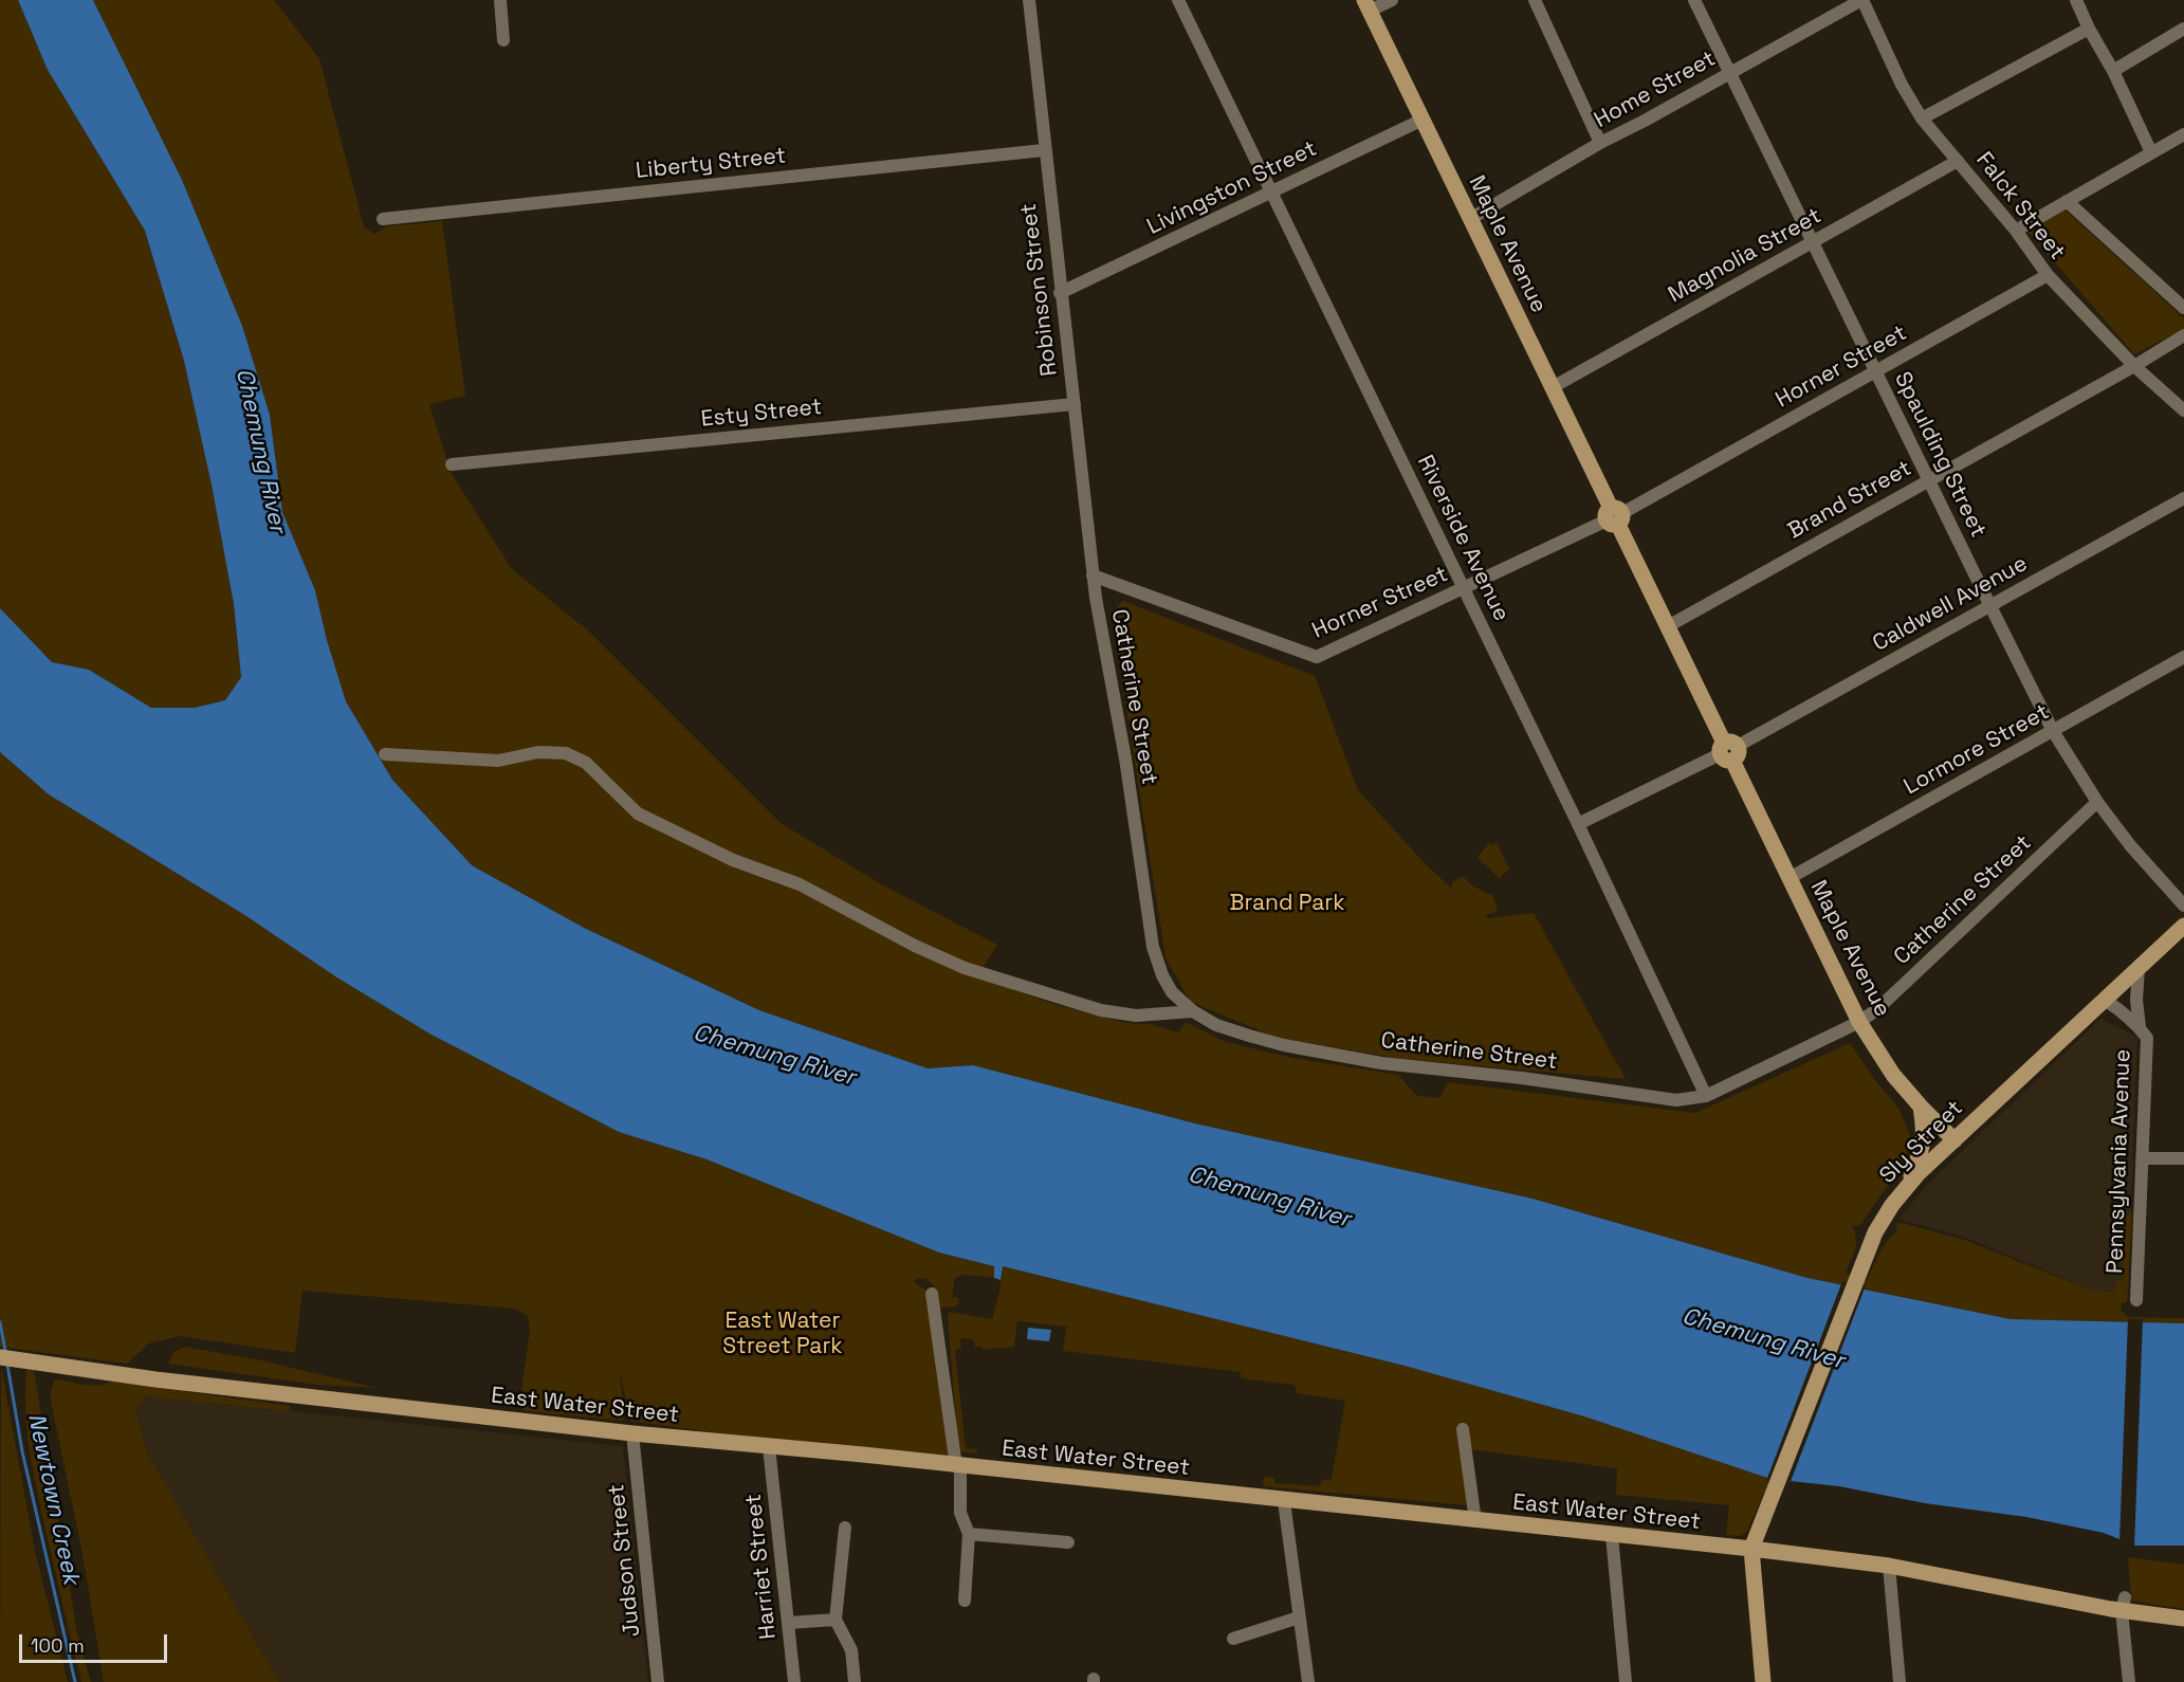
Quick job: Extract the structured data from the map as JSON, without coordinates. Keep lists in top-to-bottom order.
{
  "streets": {
    "main road": ["Maple Avenue", "Sly Street", "East Water Street"],
    "street": [
      "Home Street",
      "Liberty Street",
      "Livingston Street",
      "Falck Street",
      "Magnolia Street",
      "Robinson Street",
      "Horner Street",
      "Esty Street",
      "Spaulding Street",
      "Brand Street",
      "Riverside Avenue",
      "Caldwell Avenue",
      "Catherine Street",
      "Lormore Street",
      "Pennsylvania Avenue",
      "Judson Street",
      "Harriet Street"
    ]
  },
  "crossings": [
    ["Home Street", "Falck Street"],
    ["Home Street", "Maple Avenue"],
    ["Home Street", "Spaulding Street"],
    ["Liberty Street", "Robinson Street"],
    ["Livingston Street", "Maple Avenue"],
    ["Livingston Street", "Robinson Street"],
    ["Livingston Street", "Riverside Avenue"],
    ["Falck Street", "Magnolia Street"],
    ["Falck Street", "Horner Street"],
    ["Falck Street", "Brand Street"],
    ["Maple Avenue", "Magnolia Street"],
    ["Maple Avenue", "Horner Street"],
    ["Maple Avenue", "Brand Street"],
    ["Maple Avenue", "Caldwell Avenue"],
    ["Maple Avenue", "Catherine Street"],
    ["Maple Avenue", "Lormore Street"],
    ["Maple Avenue", "Sly Street"],
    ["Magnolia Street", "Spaulding Street"],
    ["Robinson Street", "Horner Street"],
    ["Robinson Street", "Esty Street"],
    ["Robinson Street", "Catherine Street"],
    ["Horner Street", "Spaulding Street"],
    ["Horner Street", "Riverside Avenue"],
    ["Horner Street", "Catherine Street"],
    ["Spaulding Street", "Brand Street"],
    ["Spaulding Street", "Caldwell Avenue"],
    ["Spaulding Street", "Catherine Street"],
    ["Spaulding Street", "Lormore Street"],
    ["Riverside Avenue", "Caldwell Avenue"],
    ["Riverside Avenue", "Catherine Street"],
    ["Sly Street", "Pennsylvania Avenue"],
    ["Sly Street", "East Water Street"],
    ["East Water Street", "Judson Street"],
    ["East Water Street", "Harriet Street"]
  ],
  "water": ["Chemung River", "Newtown Creek"],
  "parks": ["Brand Park", "East Water Street Park"],
  "scale_bar": "100 m"
}
